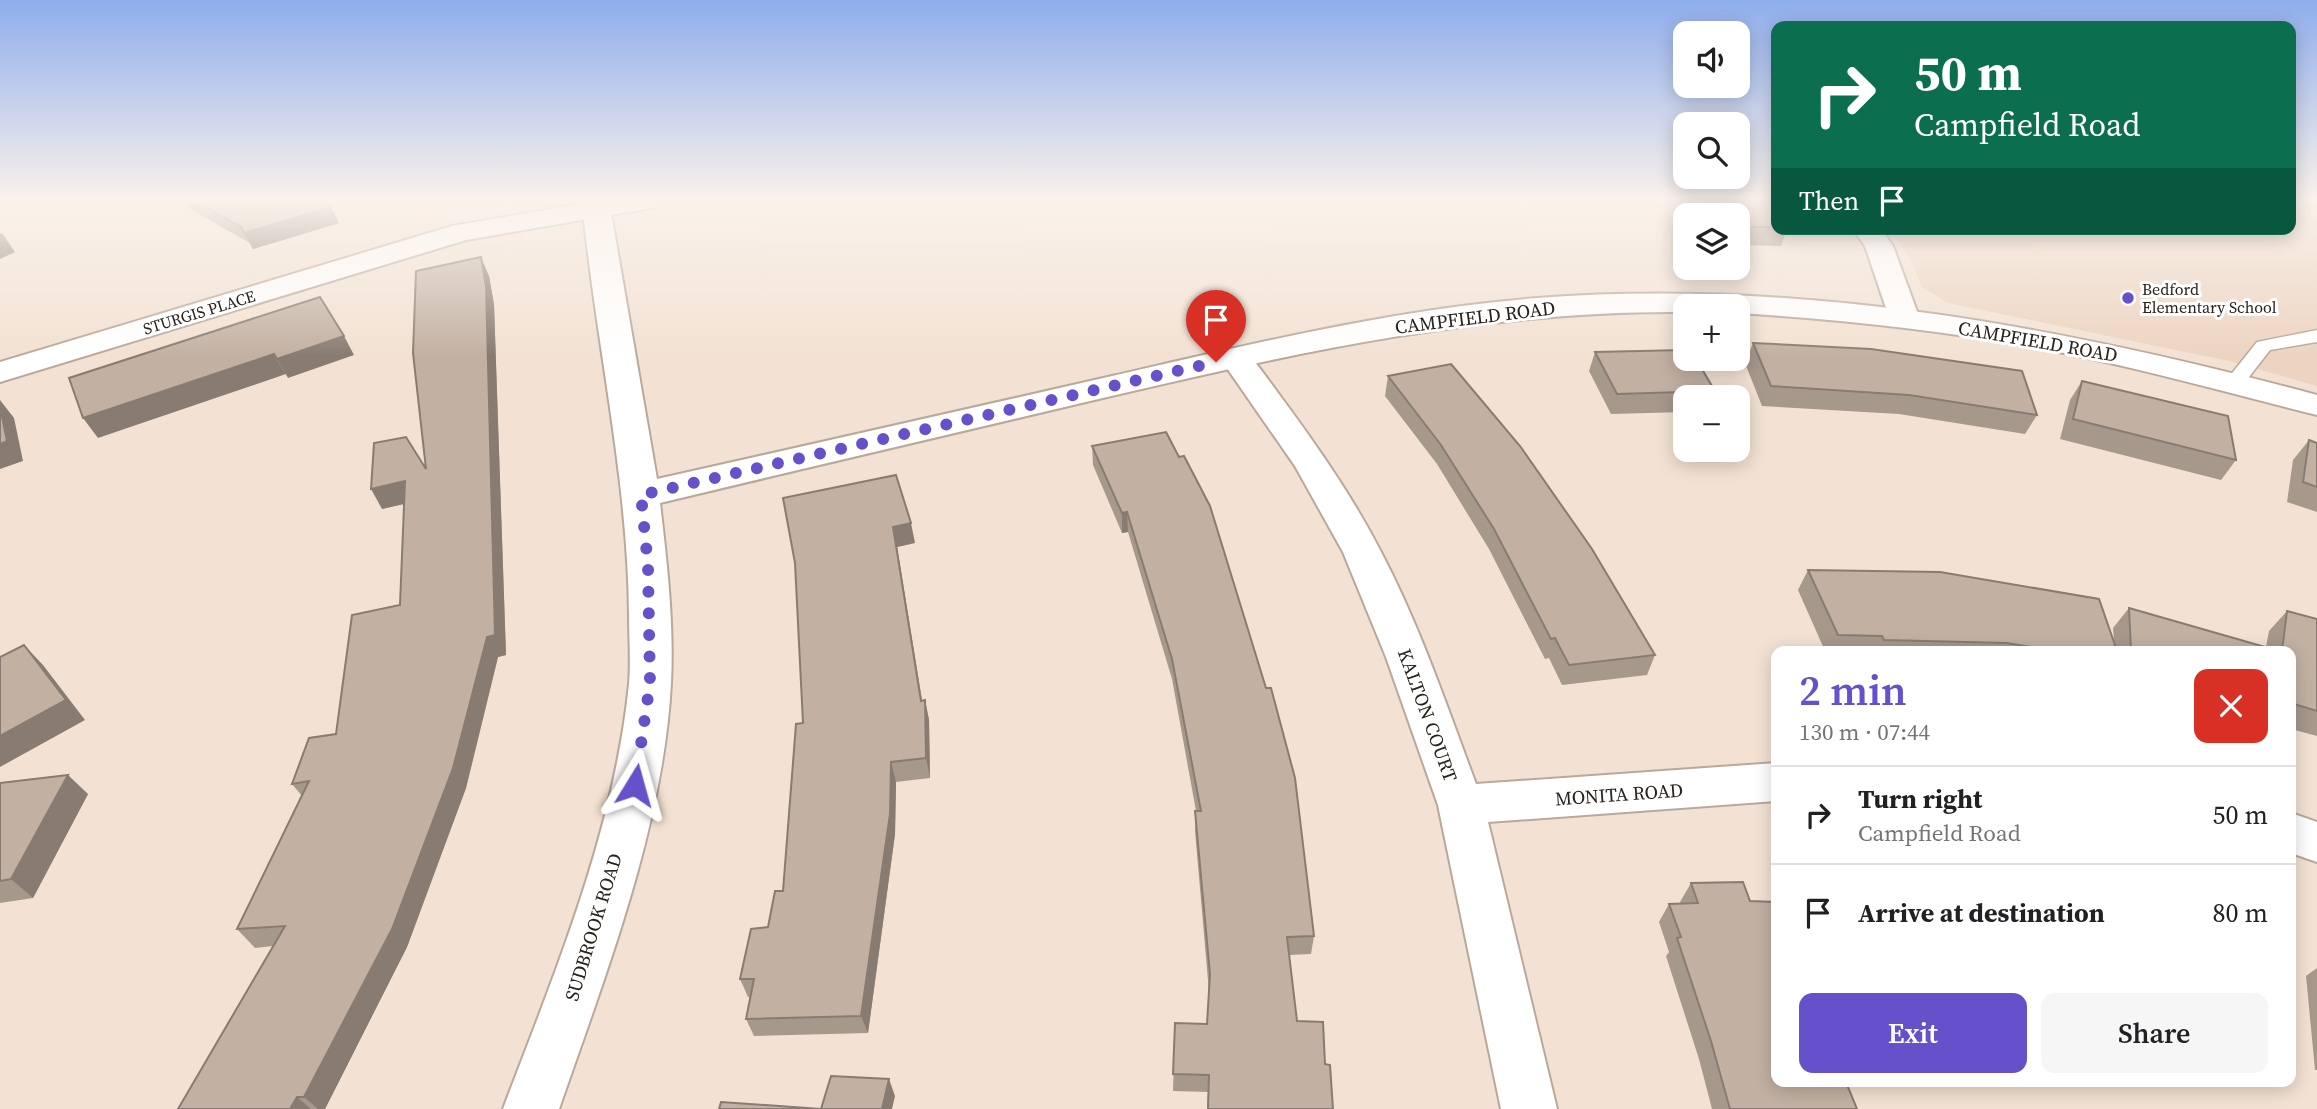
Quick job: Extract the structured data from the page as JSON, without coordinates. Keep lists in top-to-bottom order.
{
  "streets": {
    "street": [
      "STURGIS PLACE",
      "CAMPFIELD ROAD",
      "KALTON COURT",
      "MONITA ROAD",
      "SUDBROOK ROAD"
    ]
  },
  "crossings": [
    ["CAMPFIELD ROAD", "KALTON COURT"],
    ["CAMPFIELD ROAD", "SUDBROOK ROAD"],
    ["KALTON COURT", "MONITA ROAD"]
  ],
  "places": ["Bedford Elementary School"],
  "page": {
    "map_buttons": ["+", "−"],
    "turn": ["50 m", "Campfield Road"],
    "then": "Then",
    "heading": ["2 min", "130 m · 07:44"],
    "list": [
      {
        "name": "Turn right",
        "note": "Campfield Road",
        "value": "50 m"
      },
      {
        "name": "Arrive at destination",
        "value": "80 m"
      }
    ],
    "buttons": ["Exit", "Share"]
  }
}
